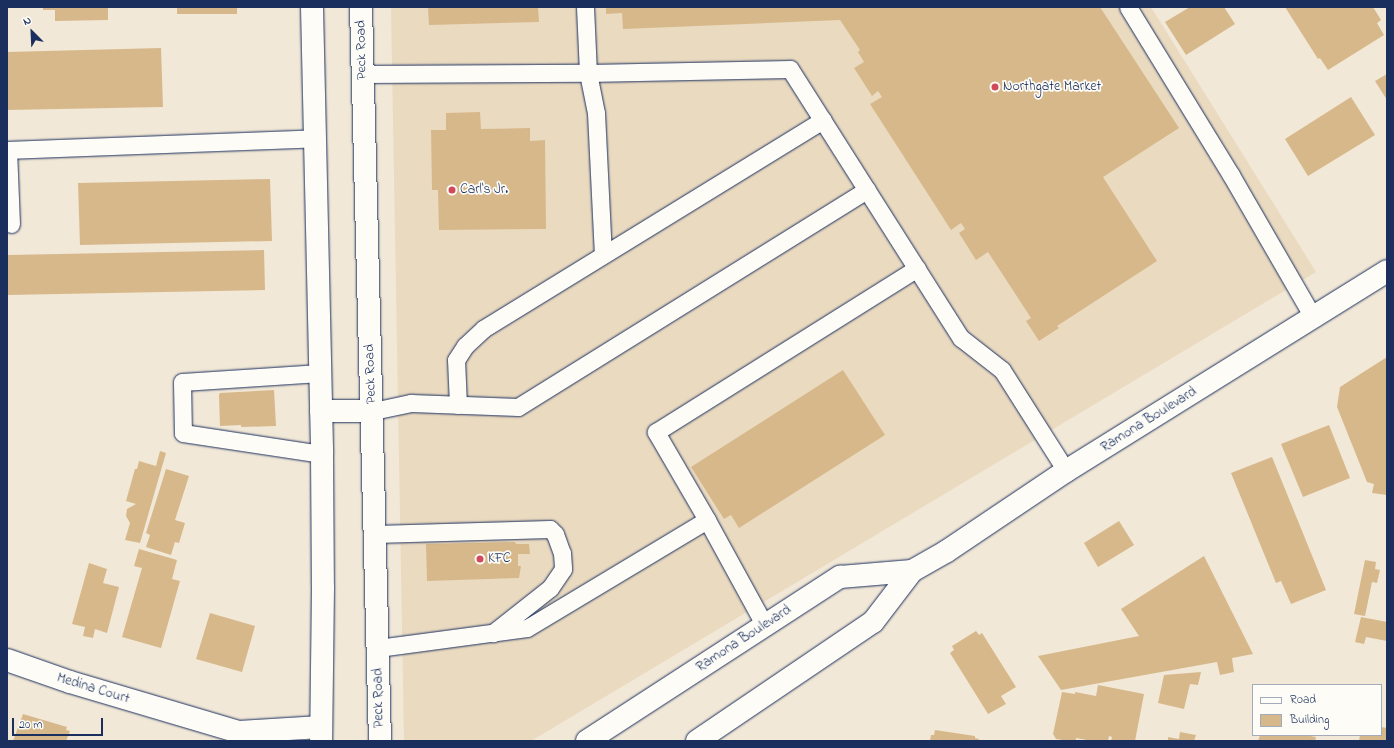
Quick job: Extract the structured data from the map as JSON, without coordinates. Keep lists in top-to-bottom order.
{
  "streets": {
    "main road": ["Peck Road", "Ramona Boulevard", "Medina Court"]
  },
  "places": ["Northgate Market", "Carl's Jr.", "KFC"],
  "legend": ["Road", "Building"],
  "scale_bar": "20 m",
  "north": "top left"
}
